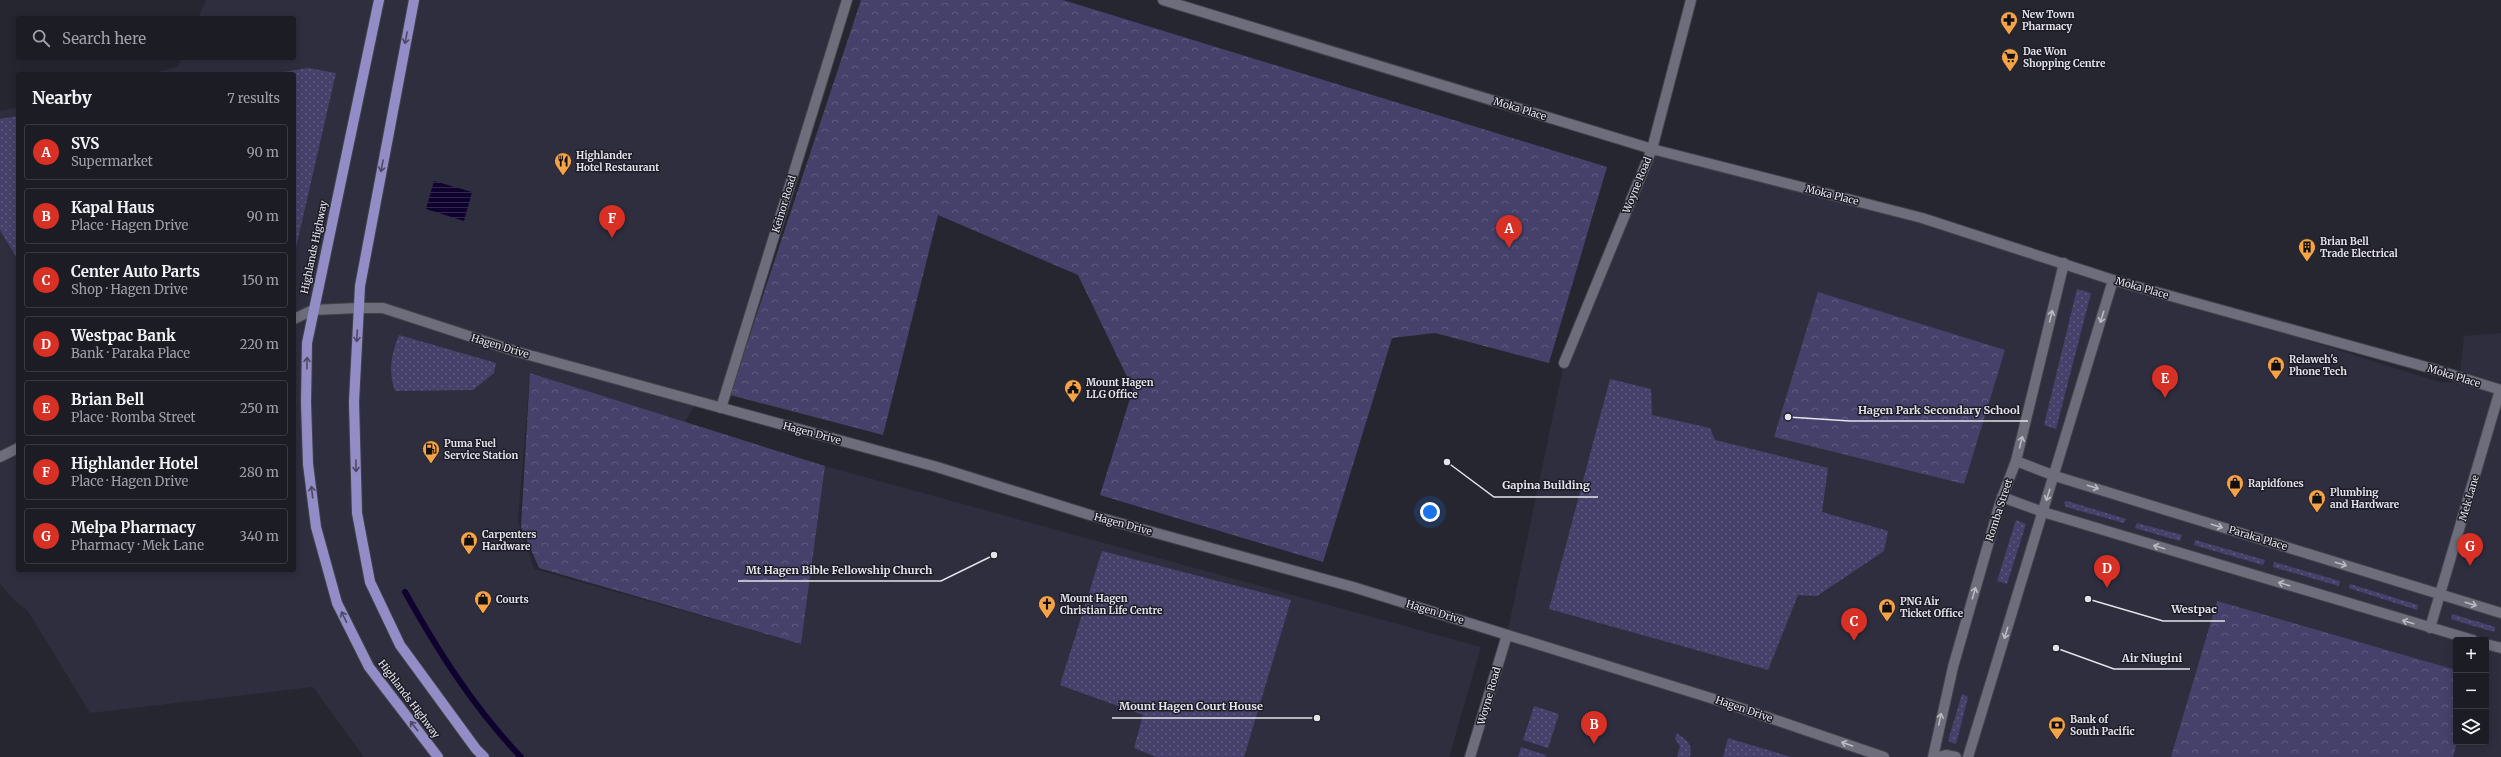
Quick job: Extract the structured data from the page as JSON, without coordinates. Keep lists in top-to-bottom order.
{
  "streets": {
    "main road": ["Highlands Highway"],
    "street": [
      "Moka Place",
      "Woyne Road",
      "Keinor Road",
      "Hagen Drive",
      "Mek Lane",
      "Romba Street",
      "Paraka Place"
    ]
  },
  "crossings": [
    ["Moka Place", "Woyne Road"],
    ["Moka Place", "Mek Lane"],
    ["Moka Place", "Romba Street"],
    ["Woyne Road", "Hagen Drive"],
    ["Keinor Road", "Hagen Drive"],
    ["Highlands Highway", "Hagen Drive"],
    ["Mek Lane", "Paraka Place"],
    ["Romba Street", "Paraka Place"]
  ],
  "places": {
    "pharmacy": ["New Town Pharmacy"],
    "supermarket": ["Dae Won Shopping Centre"],
    "restaurant": ["Highlander Hotel Restaurant"],
    "building": ["Brian Bell Trade Electrical"],
    "shop": [
      "Relaweh's Phone Tech",
      "Rapidfones",
      "Plumbing and Hardware",
      "Carpenters Hardware",
      "Courts",
      "PNG Air Ticket Office"
    ],
    "public building": ["Mount Hagen LLG Office"],
    "other": [
      "Hagen Park Secondary School",
      "Gapina Building",
      "Mt Hagen Bible Fellowship Church",
      "Westpac",
      "Air Niugini",
      "Mount Hagen Court House"
    ],
    "fuel station": ["Puma Fuel Service Station"],
    "church": ["Mount Hagen Christian Life Centre"],
    "bank": ["Bank of South Pacific"]
  },
  "page": {
    "search": "Search here",
    "heading": ["Nearby", "7 results"],
    "list": [
      {
        "mark": "A",
        "name": "SVS",
        "note": "Supermarket",
        "value": "90 m"
      },
      {
        "mark": "B",
        "name": "Kapal Haus",
        "note": "Place · Hagen Drive",
        "value": "90 m"
      },
      {
        "mark": "C",
        "name": "Center Auto Parts",
        "note": "Shop · Hagen Drive",
        "value": "150 m"
      },
      {
        "mark": "D",
        "name": "Westpac Bank",
        "note": "Bank · Paraka Place",
        "value": "220 m"
      },
      {
        "mark": "E",
        "name": "Brian Bell",
        "note": "Place · Romba Street",
        "value": "250 m"
      },
      {
        "mark": "F",
        "name": "Highlander Hotel",
        "note": "Place · Hagen Drive",
        "value": "280 m"
      },
      {
        "mark": "G",
        "name": "Melpa Pharmacy",
        "note": "Pharmacy · Mek Lane",
        "value": "340 m"
      }
    ],
    "pins": [
      "F",
      "A",
      "E",
      "G",
      "D",
      "C",
      "B"
    ],
    "map_buttons": ["+", "−"]
  }
}
